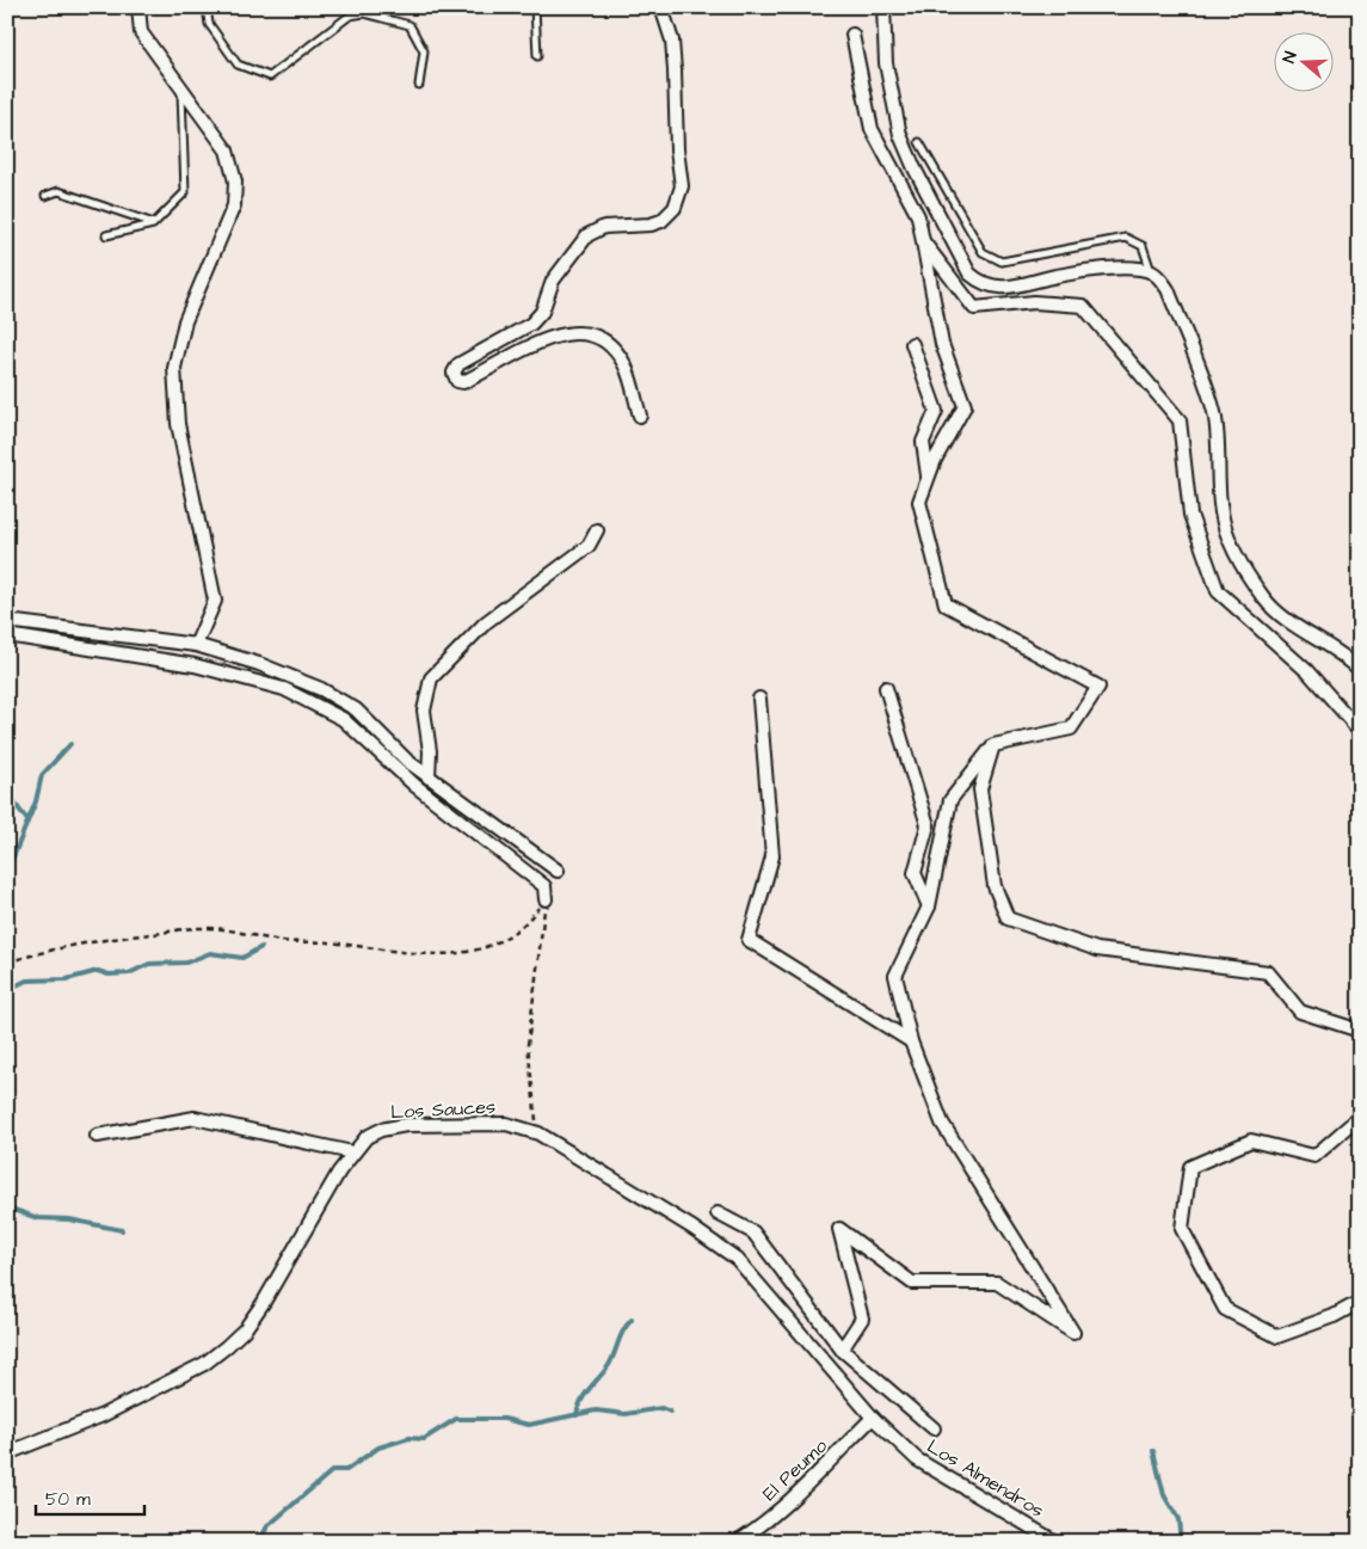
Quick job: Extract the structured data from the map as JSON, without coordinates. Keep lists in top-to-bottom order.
{
  "streets": {
    "street": ["Los Sauces", "El Peumo", "Los Almendros"]
  },
  "crossings": [
    ["Los Sauces", "El Peumo"],
    ["Los Sauces", "Los Almendros"],
    ["El Peumo", "Los Almendros"]
  ],
  "scale_bar": "50 m",
  "north": "left"
}
